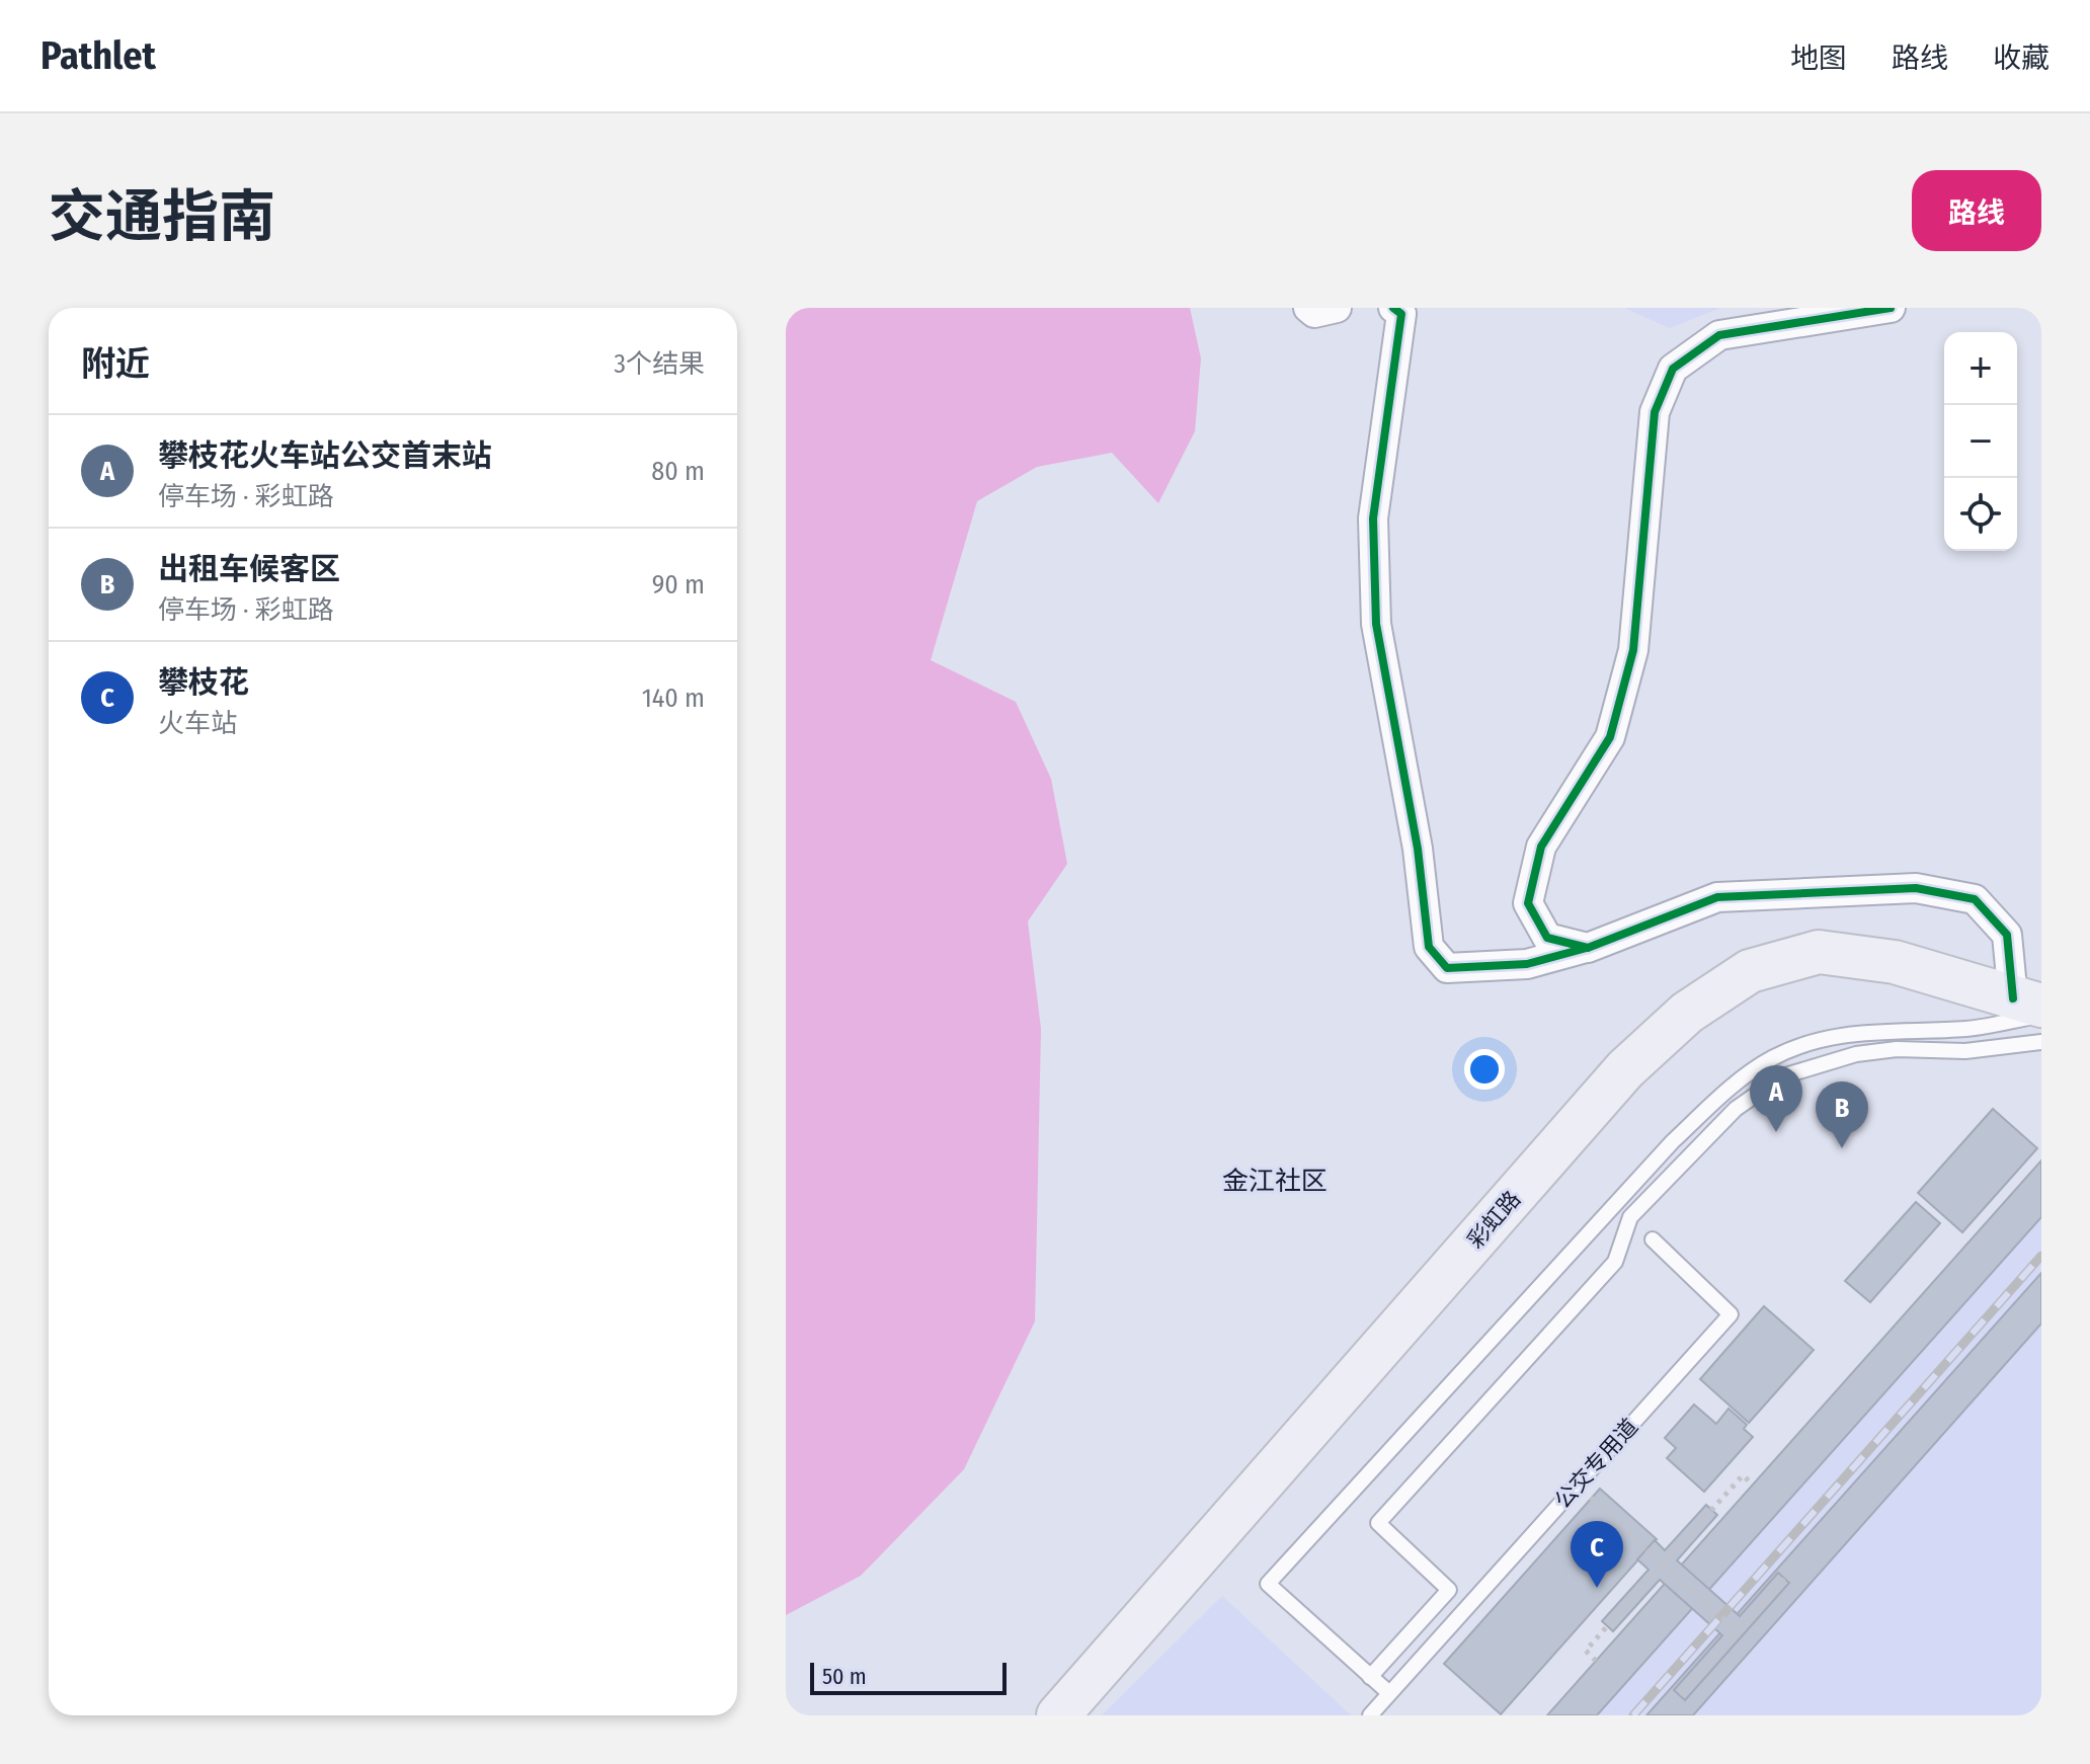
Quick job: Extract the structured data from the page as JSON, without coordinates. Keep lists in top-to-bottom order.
{
  "streets": {
    "main road": ["彩虹路"],
    "lane": ["公交专用道"]
  },
  "districts": ["金江社区"],
  "scale_bar": "50 m",
  "page": {
    "header": "Pathlet",
    "nav": ["地图", "路线", "收藏"],
    "title": "交通指南",
    "buttons": "路线",
    "heading": ["附近", "3个结果"],
    "map_buttons": ["+", "−"],
    "list": [
      {
        "mark": "A",
        "name": "攀枝花火车站公交首末站",
        "note": "停车场 · 彩虹路",
        "value": "80 m"
      },
      {
        "mark": "B",
        "name": "出租车候客区",
        "note": "停车场 · 彩虹路",
        "value": "90 m"
      },
      {
        "mark": "C",
        "name": "攀枝花",
        "note": "火车站",
        "value": "140 m"
      }
    ],
    "pins": ["A", "B", "C"],
    "scale": "50 m"
  }
}
